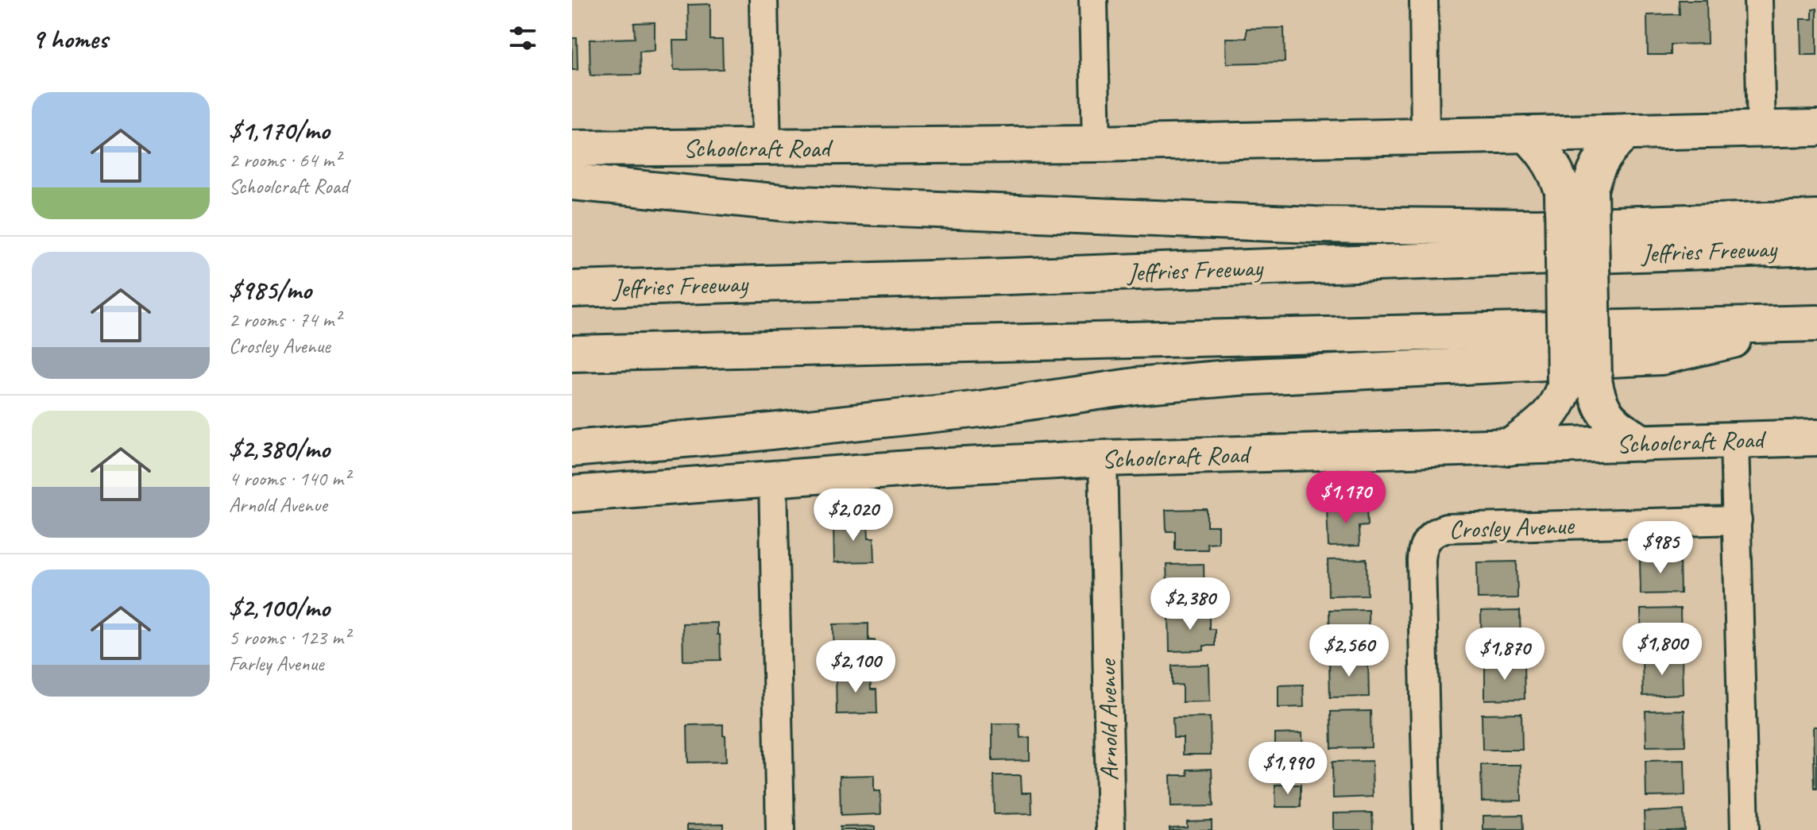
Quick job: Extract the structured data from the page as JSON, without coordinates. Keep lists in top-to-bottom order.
{
  "streets": {
    "main road": ["Schoolcraft Road", "Jeffries Freeway"],
    "street": ["Crosley Avenue", "Arnold Avenue"]
  },
  "crossings": [
    ["Schoolcraft Road", "Arnold Avenue"]
  ],
  "page": {
    "heading": "9 homes",
    "list": [
      {
        "name": "$1,170/mo",
        "note": "2 rooms · 64 m² · Schoolcraft Road"
      },
      {
        "name": "$985/mo",
        "note": "2 rooms · 74 m² · Crosley Avenue"
      },
      {
        "name": "$2,380/mo",
        "note": "4 rooms · 140 m² · Arnold Avenue"
      },
      {
        "name": "$2,100/mo",
        "note": "5 rooms · 123 m² · Farley Avenue"
      }
    ],
    "price": [
      "$1,170",
      "$2,020",
      "$985",
      "$2,380",
      "$1,800",
      "$2,560",
      "$1,870",
      "$2,100",
      "$1,990"
    ]
  }
}
